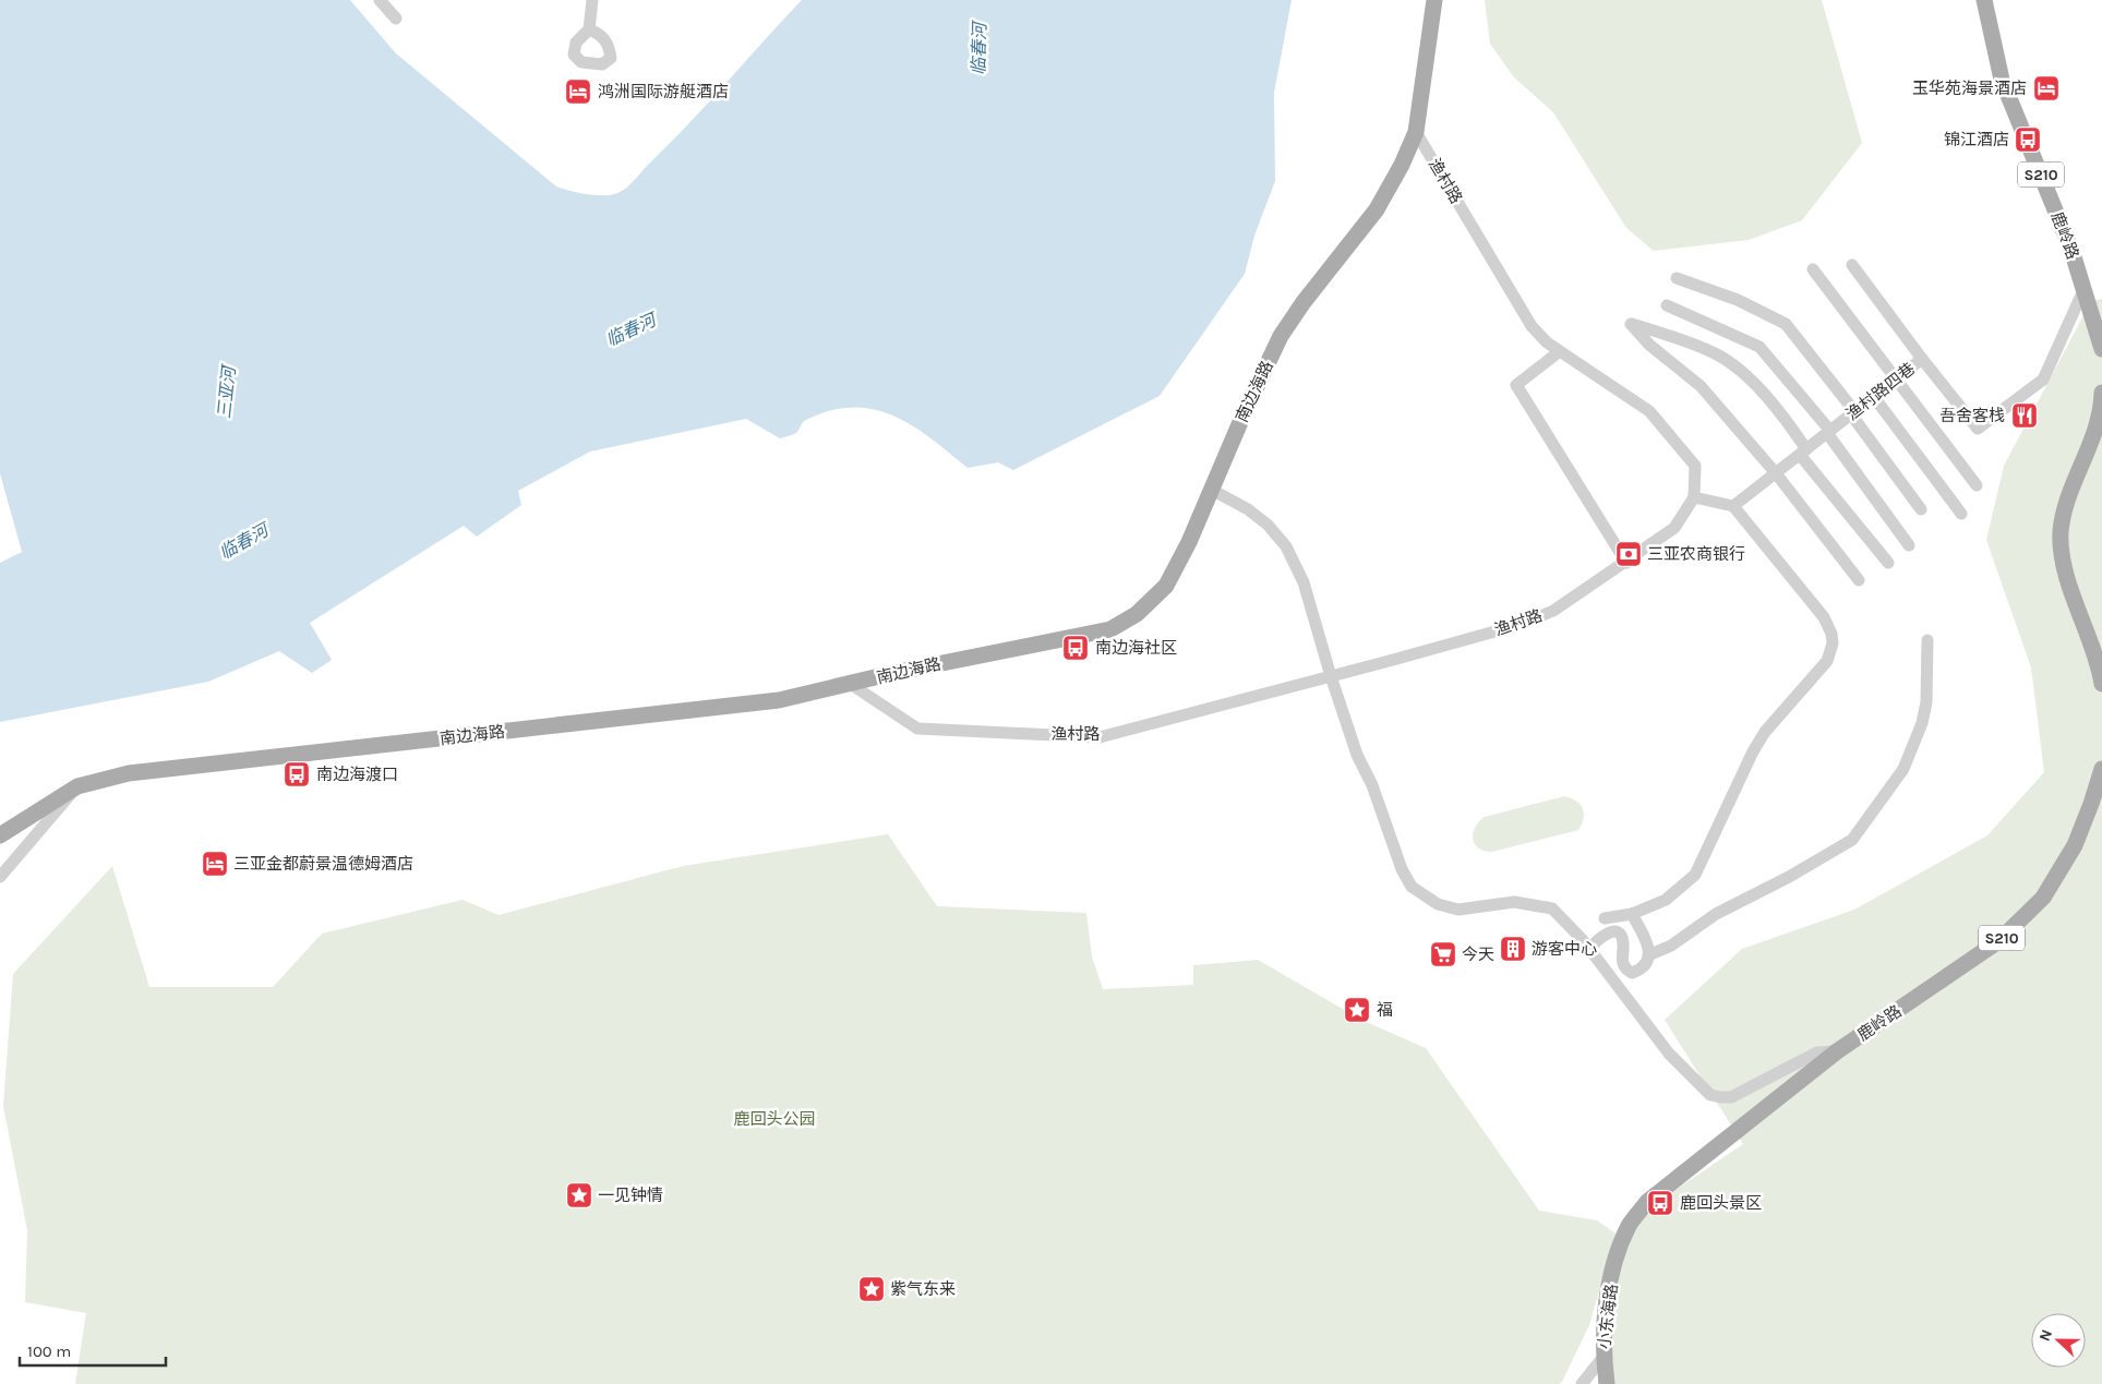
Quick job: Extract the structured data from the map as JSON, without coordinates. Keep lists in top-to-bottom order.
{
  "streets": {
    "main road": [
      "S210",
      "鹿岭路",
      "南边海路",
      "小东海路"
    ],
    "street": ["渔村路", "渔村路四巷"]
  },
  "crossings": [
    ["渔村路", "南边海路"],
    ["鹿岭路", "渔村路四巷"],
    ["鹿岭路", "小东海路"]
  ],
  "water": ["临春河", "三亚河"],
  "parks": ["鹿回头公园"],
  "places": {
    "hotel": ["玉华苑海景酒店", "鸿洲国际游艇酒店", "三亚金都蔚景温德姆酒店"],
    "bus stop": [
      "锦江酒店",
      "南边海社区",
      "南边海渡口",
      "鹿回头景区"
    ],
    "restaurant": ["吾舍客栈"],
    "bank": ["三亚农商银行"],
    "building": ["游客中心"],
    "supermarket": ["今天"],
    "place": ["福", "一见钟情", "紫气东来"]
  },
  "scale_bar": "100 m",
  "north": "left"
}
